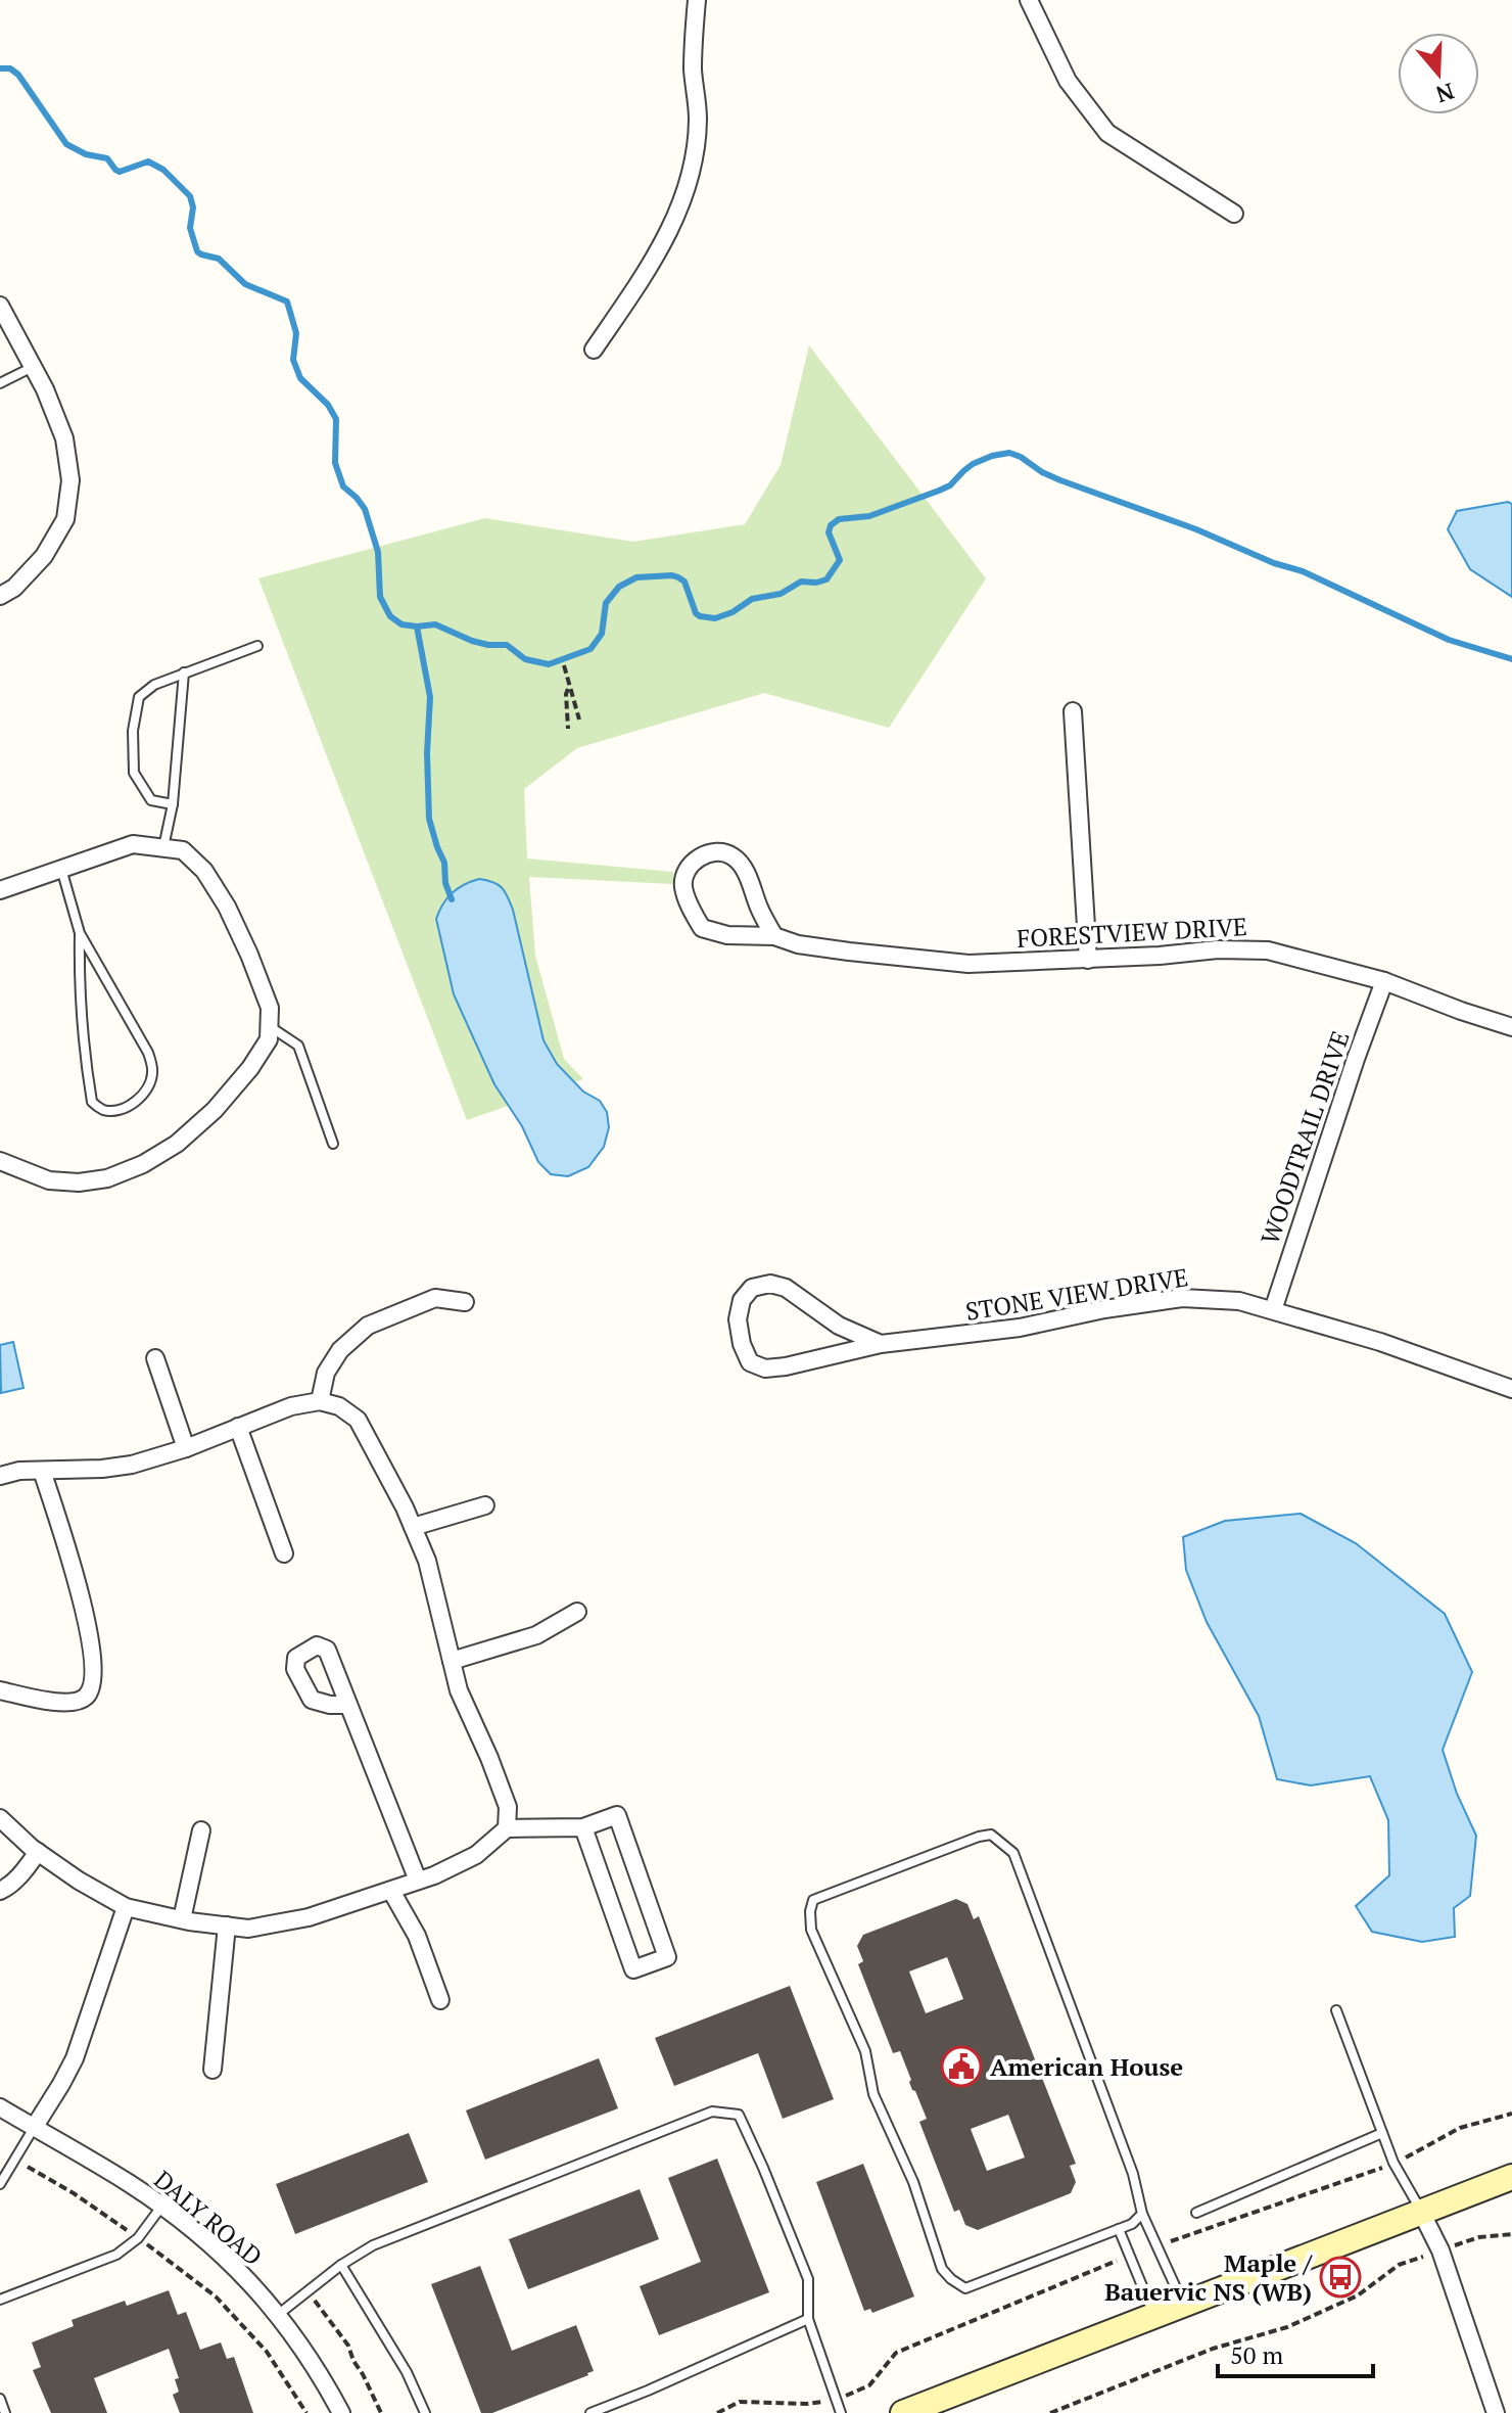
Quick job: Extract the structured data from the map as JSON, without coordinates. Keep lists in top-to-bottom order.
{
  "streets": {
    "street": [
      "FORESTVIEW DRIVE",
      "WOODTRAIL DRIVE",
      "STONE VIEW DRIVE",
      "DALY ROAD"
    ]
  },
  "crossings": [
    ["FORESTVIEW DRIVE", "WOODTRAIL DRIVE"],
    ["WOODTRAIL DRIVE", "STONE VIEW DRIVE"]
  ],
  "places": {
    "public building": ["American House"],
    "bus stop": ["Maple / Bauervic NS (WB)"]
  },
  "scale_bar": "50 m",
  "north": "bottom"
}
